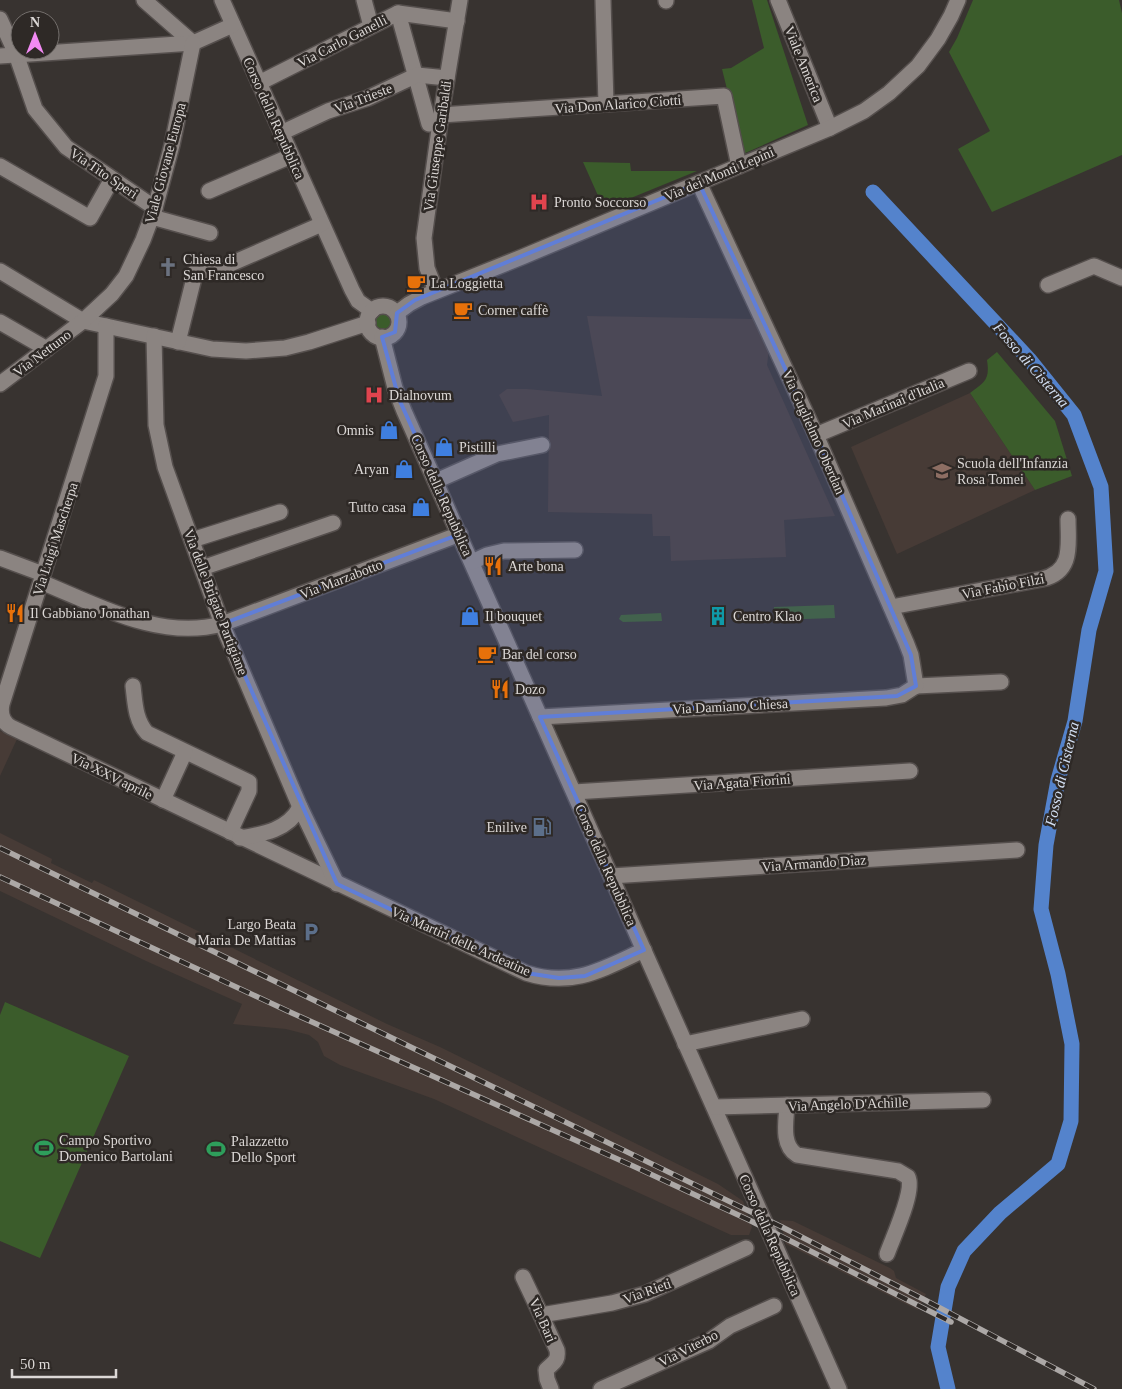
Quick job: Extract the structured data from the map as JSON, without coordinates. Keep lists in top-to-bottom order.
{
  "streets": {
    "street": [
      "Via Carlo Ganelli",
      "Viale America",
      "Via Trieste",
      "Via Don Alarico Ciotti",
      "Corso della Repubblica",
      "Via Giuseppe Garibaldi",
      "Viale Giovane Europa",
      "Via Tito Speri",
      "Via dei Monti Lepini",
      "Via Nettuno",
      "Via Marinai d'Italia",
      "Via Guglielmo Oberdan",
      "Via Luigi Mascherpa",
      "Via Marzabotto",
      "Via Fabio Filzi",
      "Via delle Brigate Partigiane",
      "Via Damiano Chiesa",
      "Via XXV aprile",
      "Via Agata Fiorini",
      "Via Armando Diaz",
      "Via Martiri delle Ardeatine",
      "Via Angelo D'Achille",
      "Via Rieti",
      "Via Bari",
      "Via Viterbo"
    ]
  },
  "crossings": [
    ["Via Carlo Ganelli", "Corso della Repubblica"],
    ["Via Carlo Ganelli", "Via Giuseppe Garibaldi"],
    ["Viale America", "Via dei Monti Lepini"],
    ["Via Trieste", "Corso della Repubblica"],
    ["Via Don Alarico Ciotti", "Via Giuseppe Garibaldi"],
    ["Via Don Alarico Ciotti", "Via dei Monti Lepini"],
    ["Corso della Repubblica", "Via dei Monti Lepini"],
    ["Corso della Repubblica", "Via Marzabotto"],
    ["Corso della Repubblica", "Via Damiano Chiesa"],
    ["Corso della Repubblica", "Via Agata Fiorini"],
    ["Corso della Repubblica", "Via Armando Diaz"],
    ["Corso della Repubblica", "Via Martiri delle Ardeatine"],
    ["Corso della Repubblica", "Via Angelo D'Achille"],
    ["Via Giuseppe Garibaldi", "Via dei Monti Lepini"],
    ["Viale Giovane Europa", "Via Tito Speri"],
    ["Viale Giovane Europa", "Via Nettuno"],
    ["Via dei Monti Lepini", "Via Guglielmo Oberdan"],
    ["Via Marinai d'Italia", "Via Guglielmo Oberdan"],
    ["Via Guglielmo Oberdan", "Via Fabio Filzi"],
    ["Via Guglielmo Oberdan", "Via Damiano Chiesa"],
    ["Via Luigi Mascherpa", "Via Marzabotto"],
    ["Via Luigi Mascherpa", "Via XXV aprile"],
    ["Via Marzabotto", "Via delle Brigate Partigiane"],
    ["Via delle Brigate Partigiane", "Via XXV aprile"],
    ["Via delle Brigate Partigiane", "Via Martiri delle Ardeatine"],
    ["Via XXV aprile", "Via Martiri delle Ardeatine"],
    ["Via Rieti", "Via Bari"]
  ],
  "water": ["Fosso di Cisterna"],
  "places": {
    "hospital": ["Pronto Soccorso", "Dialnovum"],
    "church": ["Chiesa di San Francesco"],
    "cafe": ["La Loggietta", "Corner caffè", "Bar del corso"],
    "shop": [
      "Omnis",
      "Pistilli",
      "Aryan",
      "Tutto casa",
      "Il bouquet"
    ],
    "school or university": ["Scuola dell'Infanzia Rosa Tomei"],
    "restaurant": ["Arte bona", "Il Gabbiano Jonathan", "Dozo"],
    "building": ["Centro Klao"],
    "fuel station": ["Enilive"],
    "parking": ["Largo Beata Maria De Mattias"],
    "sports": ["Campo Sportivo Domenico Bartolani", "Palazzetto Dello Sport"]
  },
  "scale_bar": "50 m",
  "north": "top"
}
